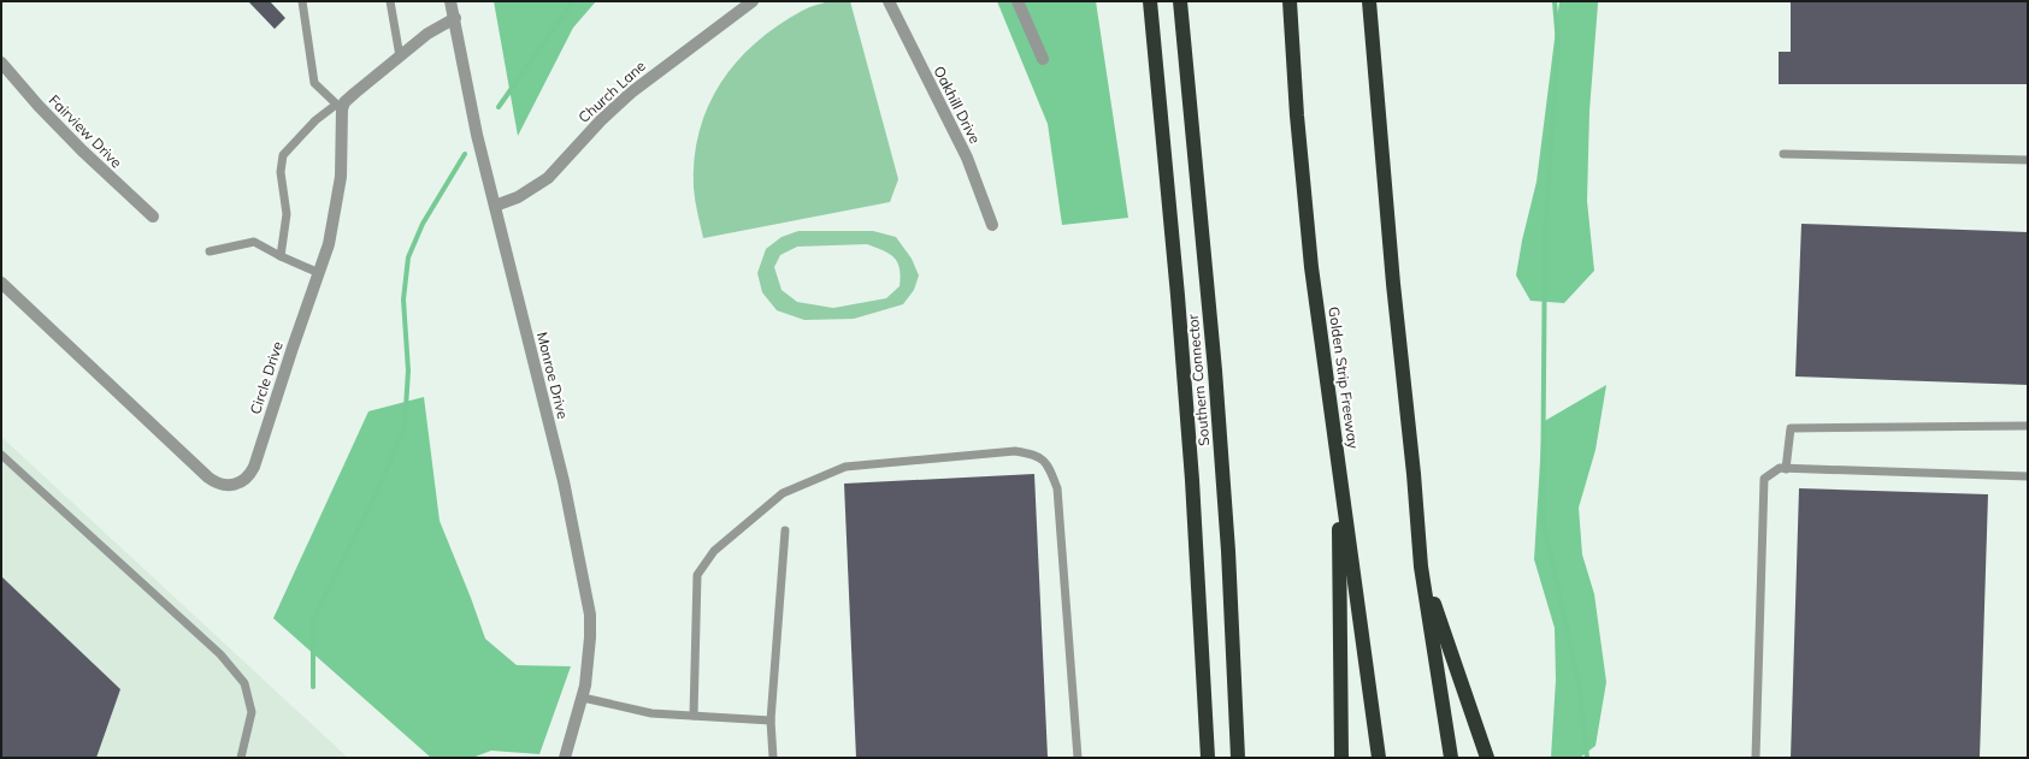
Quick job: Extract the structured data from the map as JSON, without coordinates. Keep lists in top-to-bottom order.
{
  "streets": {
    "highway": ["Golden Strip Freeway", "Southern Connector"],
    "street": [
      "Church Lane",
      "Oakhill Drive",
      "Fairview Drive",
      "Monroe Drive",
      "Circle Drive"
    ]
  },
  "crossings": [
    ["Church Lane", "Monroe Drive"]
  ]
}
